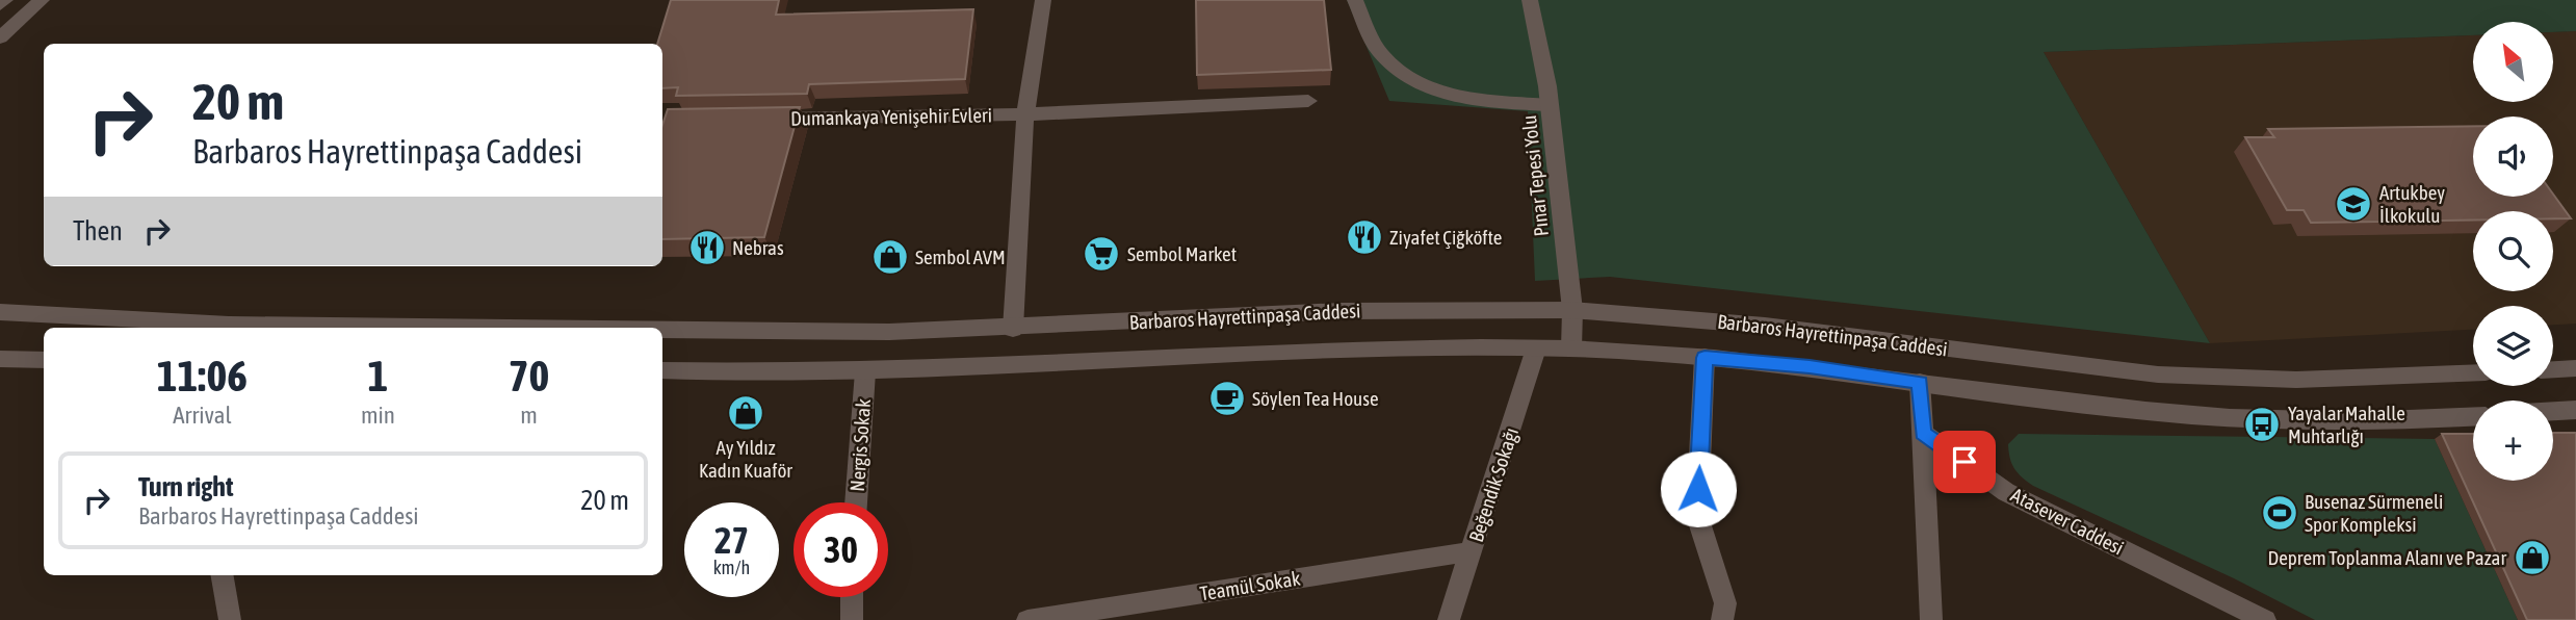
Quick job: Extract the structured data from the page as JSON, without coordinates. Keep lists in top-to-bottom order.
{
  "streets": {
    "street": [
      "Dumankaya Yenişehir Evleri",
      "Pınar Tepesi Yolu",
      "Barbaros Hayrettinpaşa Caddesi",
      "Nergis Sokak",
      "Beğendik Sokağı",
      "Atasever Caddesi",
      "Teamül Sokak"
    ]
  },
  "crossings": [
    ["Pınar Tepesi Yolu", "Barbaros Hayrettinpaşa Caddesi"],
    ["Barbaros Hayrettinpaşa Caddesi", "Nergis Sokak"],
    ["Barbaros Hayrettinpaşa Caddesi", "Beğendik Sokağı"],
    ["Beğendik Sokağı", "Teamül Sokak"]
  ],
  "places": {
    "school or university": ["Artukbey İlkokulu"],
    "restaurant": ["Ziyafet Çiğköfte", "Nebras"],
    "supermarket": ["Sembol Market"],
    "shop": ["Sembol AVM", "Ay Yıldız Kadın Kuaför", "Deprem Toplanma Alanı ve Pazar"],
    "cafe": ["Söylen Tea House"],
    "bus stop": ["Yayalar Mahalle Muhtarlığı"],
    "sports": ["Busenaz Sürmeneli Spor Kompleksi"]
  },
  "north": "top left",
  "page": {
    "map_buttons": "+",
    "turn": ["20 m", "Barbaros Hayrettinpaşa Caddesi"],
    "then": "Then",
    "eta": [
      "11:06",
      "Arrival",
      "1",
      "min",
      "70",
      "m"
    ],
    "list": [
      {
        "name": "Turn right",
        "note": "Barbaros Hayrettinpaşa Caddesi",
        "value": "20 m"
      }
    ],
    "speed": "27 km/h",
    "limit": "30"
  }
}
